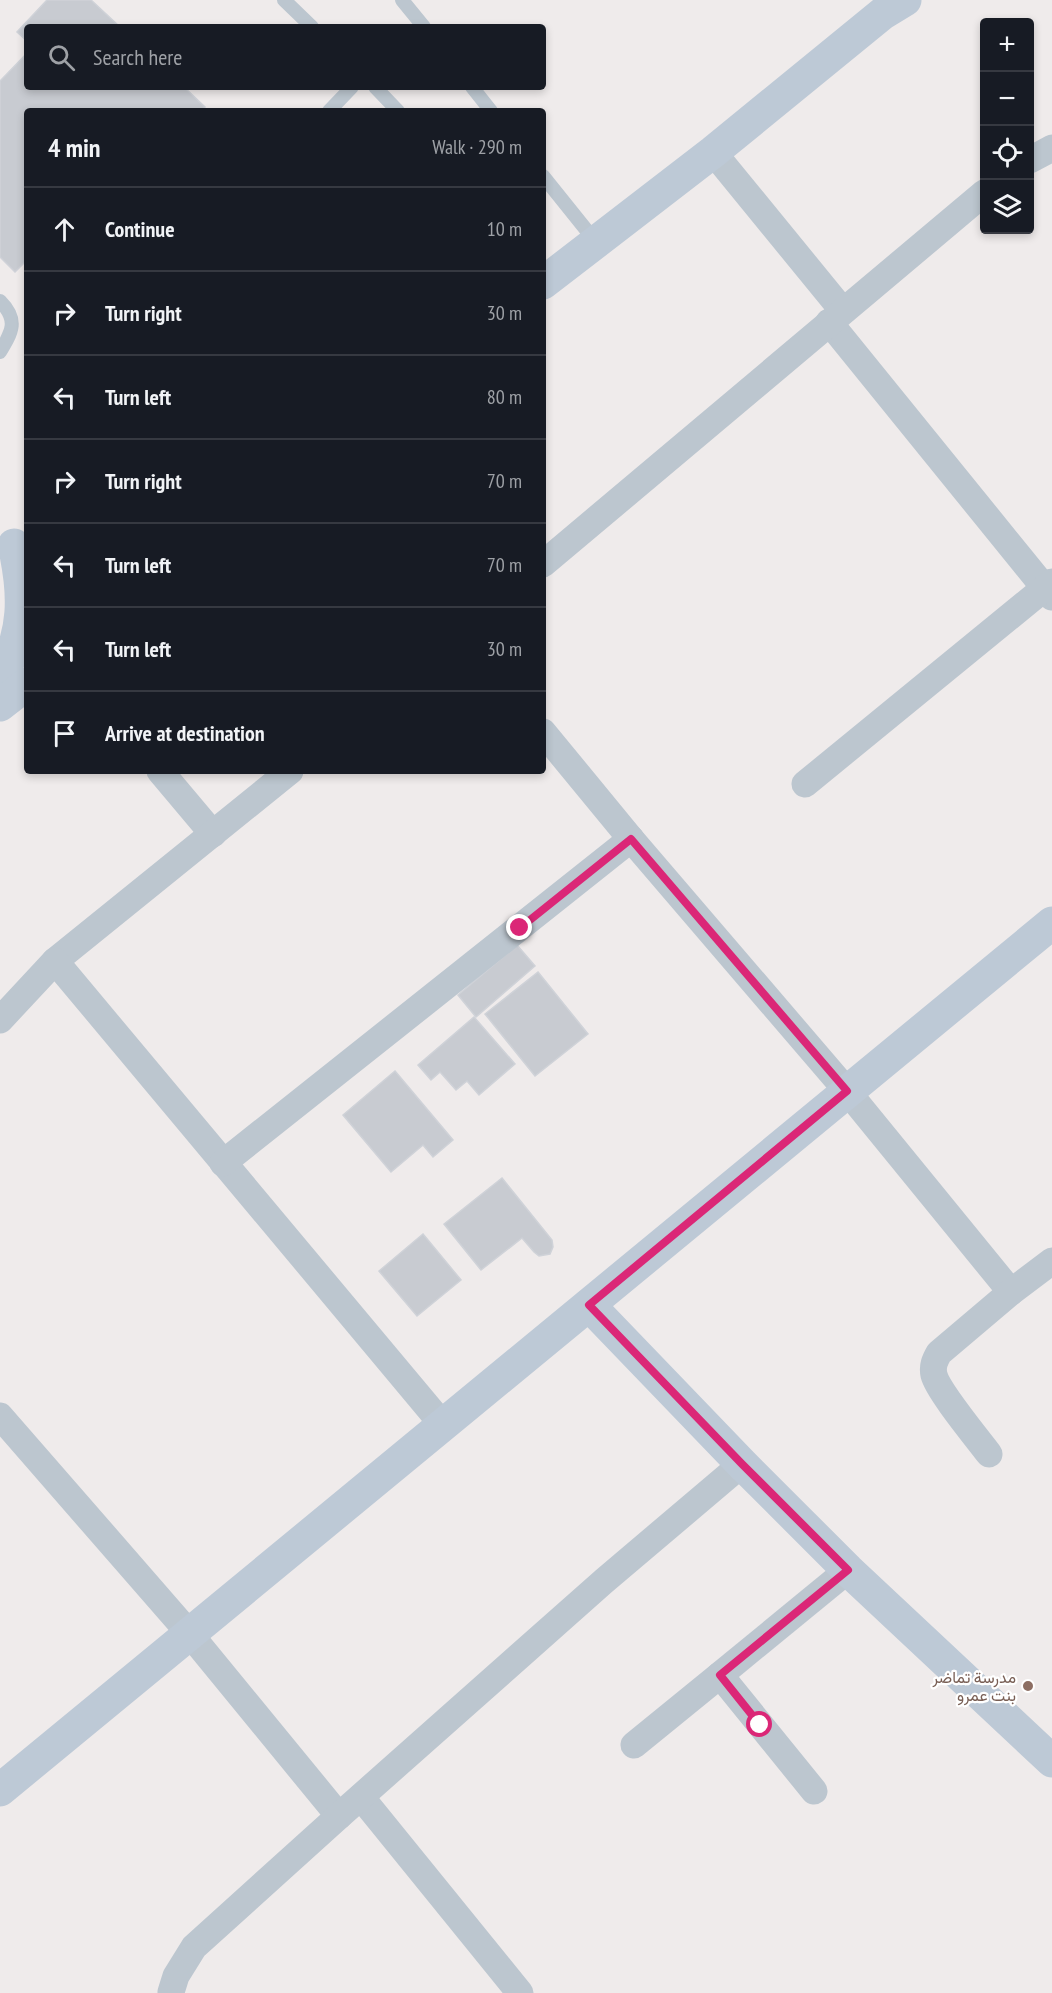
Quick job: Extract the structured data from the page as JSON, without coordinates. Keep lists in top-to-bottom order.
{
  "places": ["مدرسة تماضر بنت عمرو"],
  "page": {
    "map_buttons": ["+", "−"],
    "search": "Search here",
    "heading": ["4 min", "Walk · 290 m"],
    "list": [
      ["Continue", "10 m"],
      ["Turn right", "30 m"],
      ["Turn left", "80 m"],
      ["Turn right", "70 m"],
      ["Turn left", "70 m"],
      ["Turn left", "30 m"],
      "Arrive at destination"
    ]
  }
}
